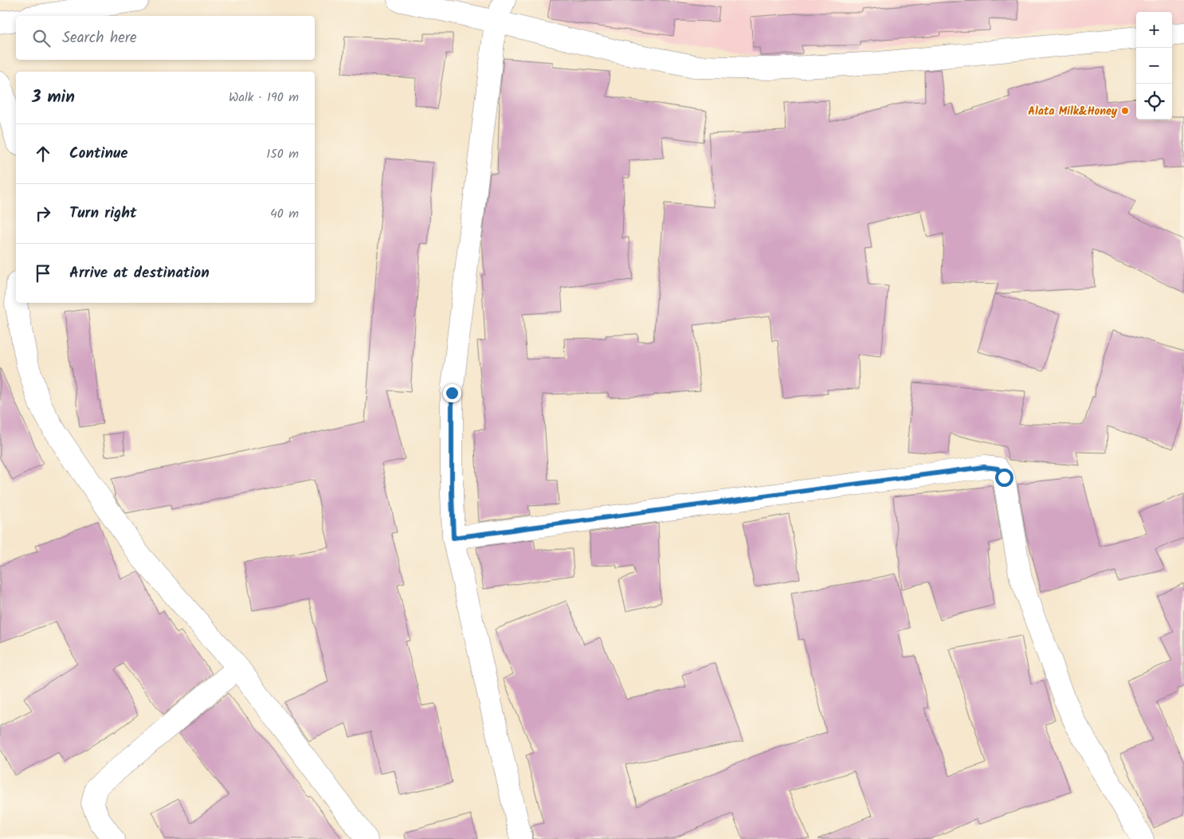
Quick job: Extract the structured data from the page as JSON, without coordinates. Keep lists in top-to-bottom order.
{
  "places": ["Alata Milk&Honey"],
  "page": {
    "map_buttons": ["+", "−"],
    "search": "Search here",
    "heading": ["3 min", "Walk · 190 m"],
    "list": [
      ["Continue", "150 m"],
      ["Turn right", "40 m"],
      "Arrive at destination"
    ]
  }
}
